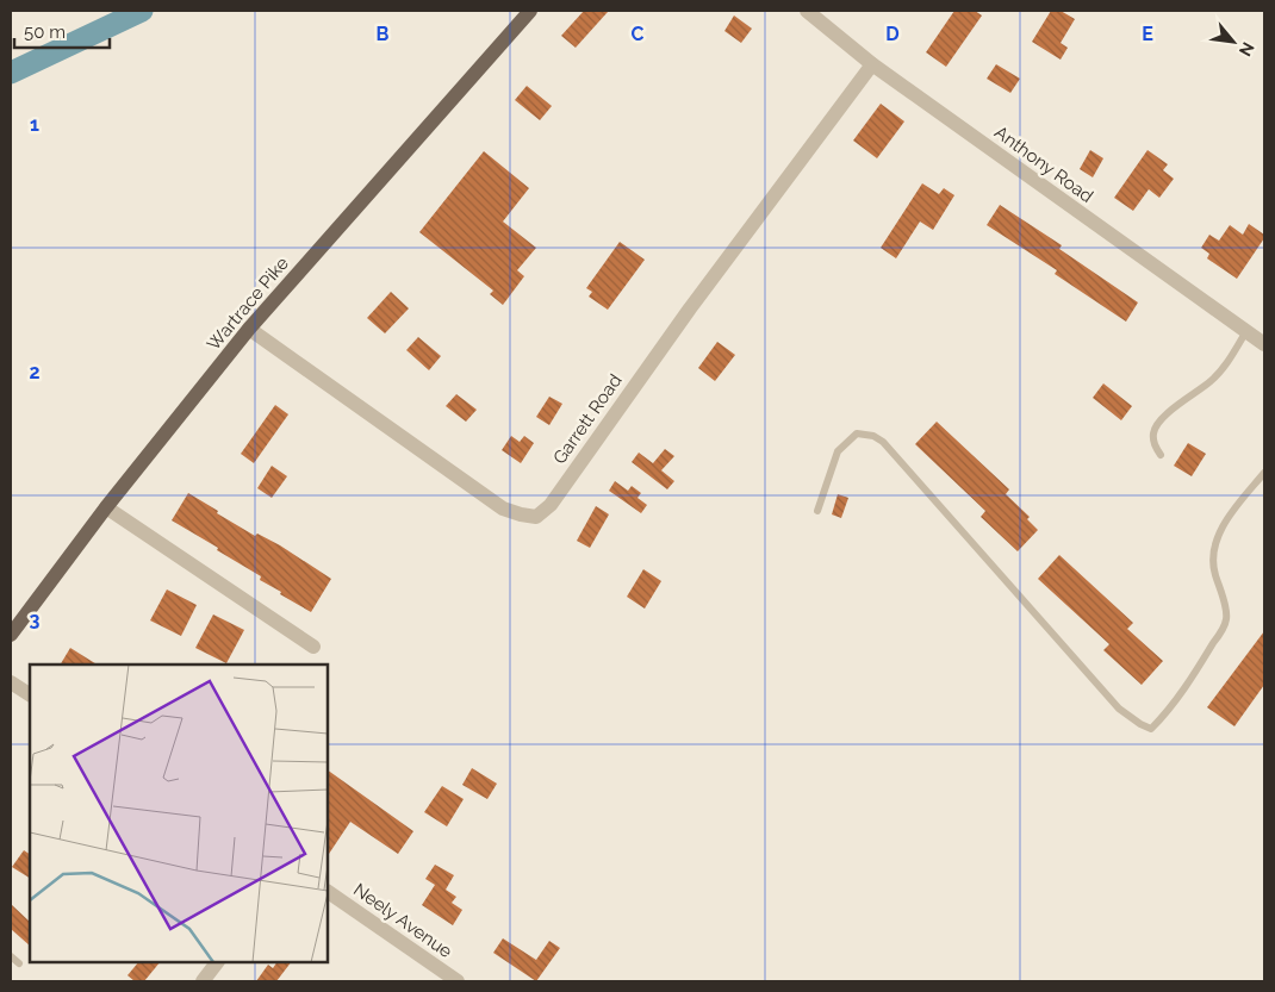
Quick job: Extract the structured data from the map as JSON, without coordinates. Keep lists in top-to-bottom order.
{
  "streets": {
    "main road": ["Wartrace Pike"],
    "street": ["Anthony Road", "Garrett Road", "Neely Avenue"]
  },
  "crossings": [
    ["Anthony Road", "Garrett Road"],
    ["Wartrace Pike", "Garrett Road"]
  ],
  "scale_bar": "50 m",
  "north": "bottom right",
  "grid": {
    "columns": [
      "B",
      "C",
      "D",
      "E"
    ],
    "rows": ["1", "2", "3"]
  }
}
